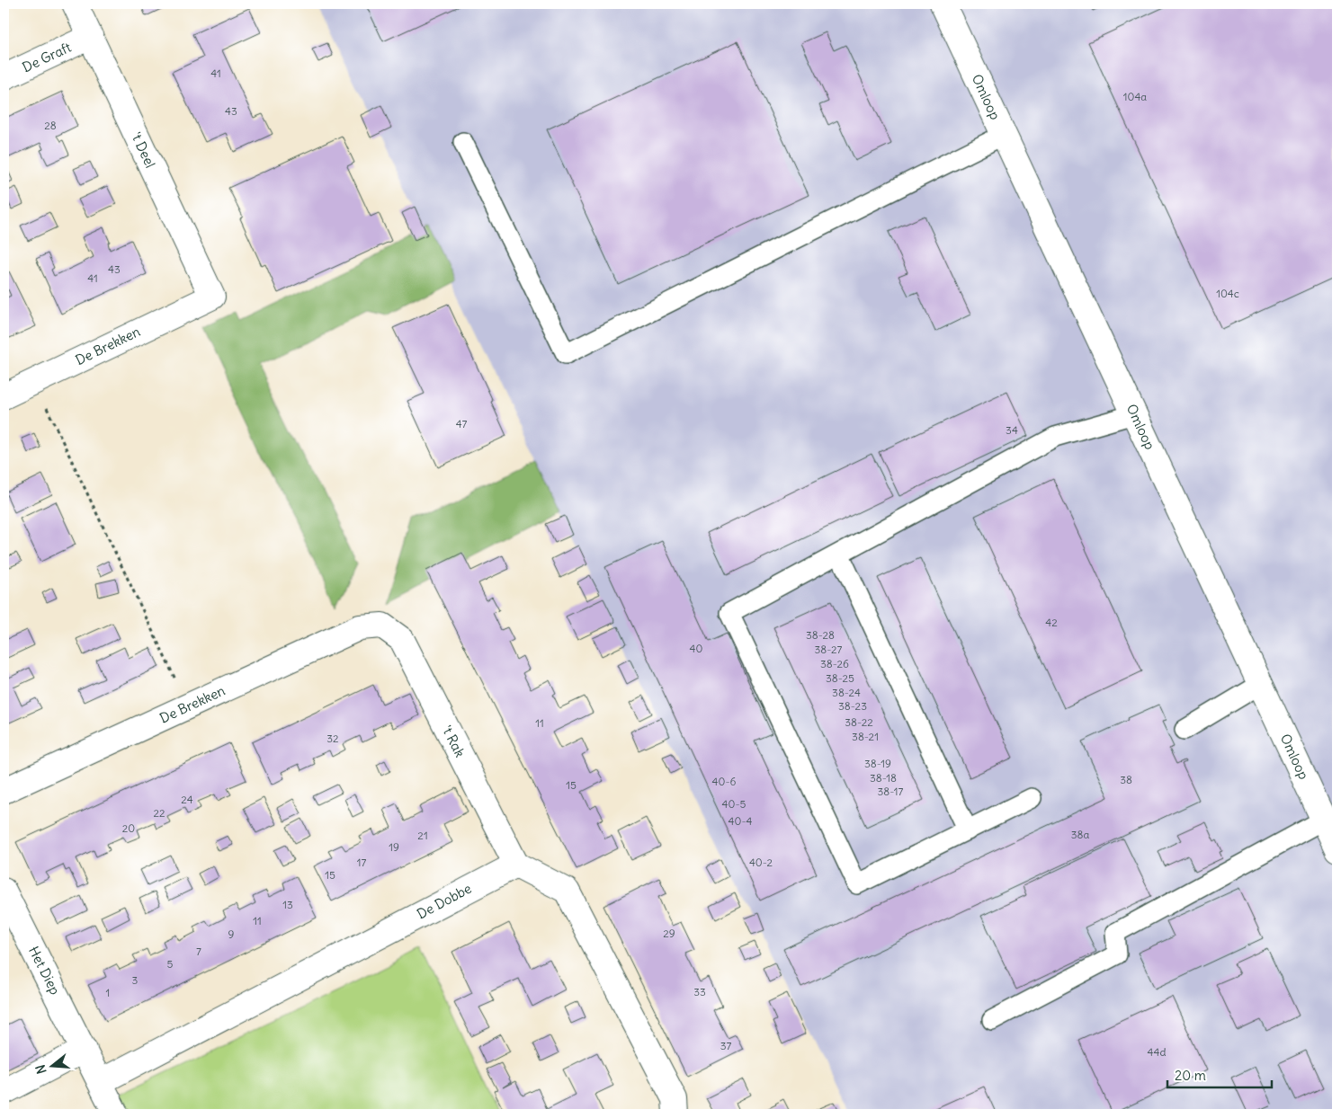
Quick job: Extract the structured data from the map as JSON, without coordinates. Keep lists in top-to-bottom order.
{
  "streets": {
    "street": [
      "De Graft",
      "Omloop",
      "'t Deel",
      "De Brekken",
      "'t Rak",
      "De Dobbe",
      "Het Diep"
    ]
  },
  "crossings": [
    ["De Graft", "'t Deel"],
    ["'t Deel", "De Brekken"],
    ["De Brekken", "'t Rak"],
    ["'t Rak", "De Dobbe"],
    ["De Dobbe", "Het Diep"]
  ],
  "house_numbers": [
    "41",
    "104a",
    "43",
    "28",
    "43",
    "41",
    "104c",
    "47",
    "34",
    "42",
    "38-28",
    "40",
    "38-27",
    "38-26",
    "38-25",
    "38-24",
    "38-23",
    "38-22",
    "11",
    "38-21",
    "32",
    "38-19",
    "38-18",
    "38",
    "40-6",
    "15",
    "38-17",
    "24",
    "40-5",
    "22",
    "40-4",
    "20",
    "38a",
    "21",
    "19",
    "17",
    "40-2",
    "15",
    "13",
    "11",
    "29",
    "9",
    "7",
    "5",
    "3",
    "33",
    "1",
    "37",
    "44d"
  ],
  "scale_bar": "20 m",
  "north": "left"
}
